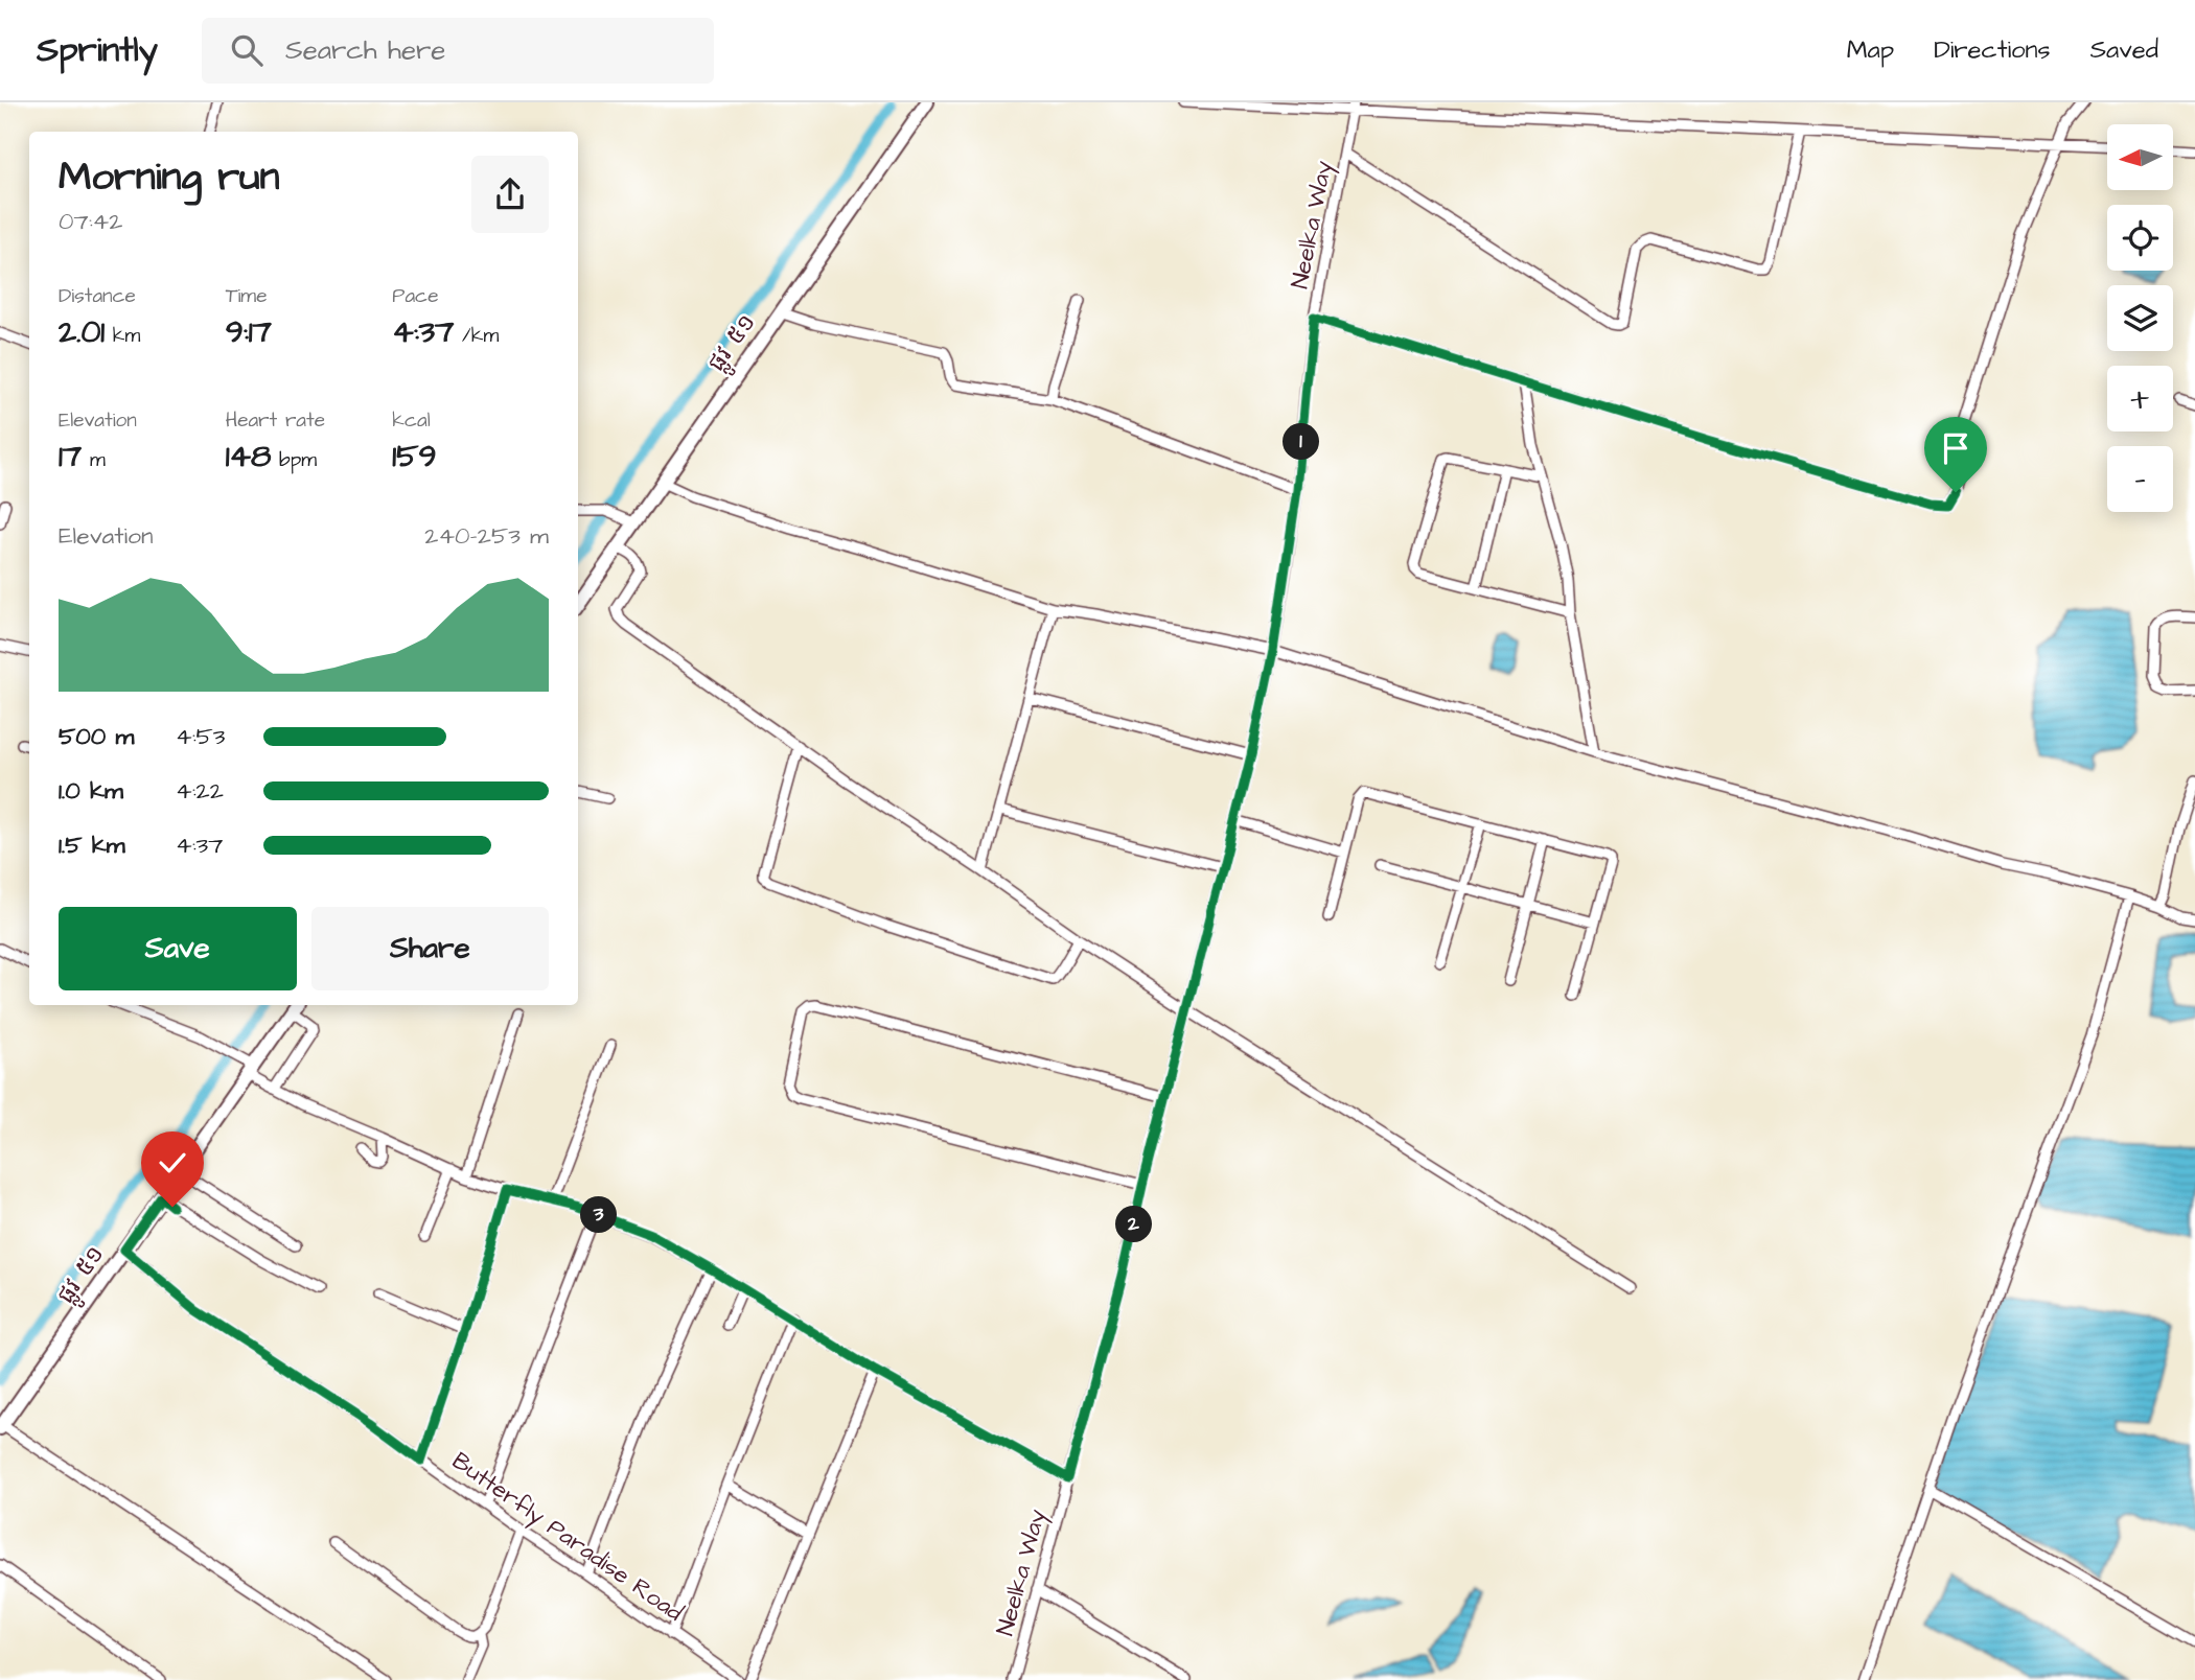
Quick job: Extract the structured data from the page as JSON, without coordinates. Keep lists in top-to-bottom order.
{
  "streets": {
    "main road": ["ផ្លូវ ៥១"],
    "street": ["Neelka Way", "Butterfly Paradise Road"]
  },
  "crossings": [
    ["ផ្លូវ ៥១", "Butterfly Paradise Road"]
  ],
  "north": "left",
  "page": {
    "header": "Sprintly",
    "search": "Search here",
    "nav": ["Map", "Directions", "Saved"],
    "map_buttons": ["+", "−"],
    "heading": ["Morning run", "07:42"],
    "stats": [
      ["Distance", "2.01 km"],
      ["Time", "9:17"],
      ["Pace", "4:37 /km"],
      ["Elevation", "17 m"],
      ["Heart rate", "148 bpm"],
      ["kcal", "159"]
    ],
    "pins": ["1", "3", "2"],
    "chart": ["Elevation", "240–253 m"],
    "list": [
      {
        "name": "500 m",
        "note": "4:53"
      },
      {
        "name": "1.0 km",
        "note": "4:22"
      },
      {
        "name": "1.5 km",
        "note": "4:37"
      }
    ],
    "buttons": ["Save", "Share"]
  }
}
